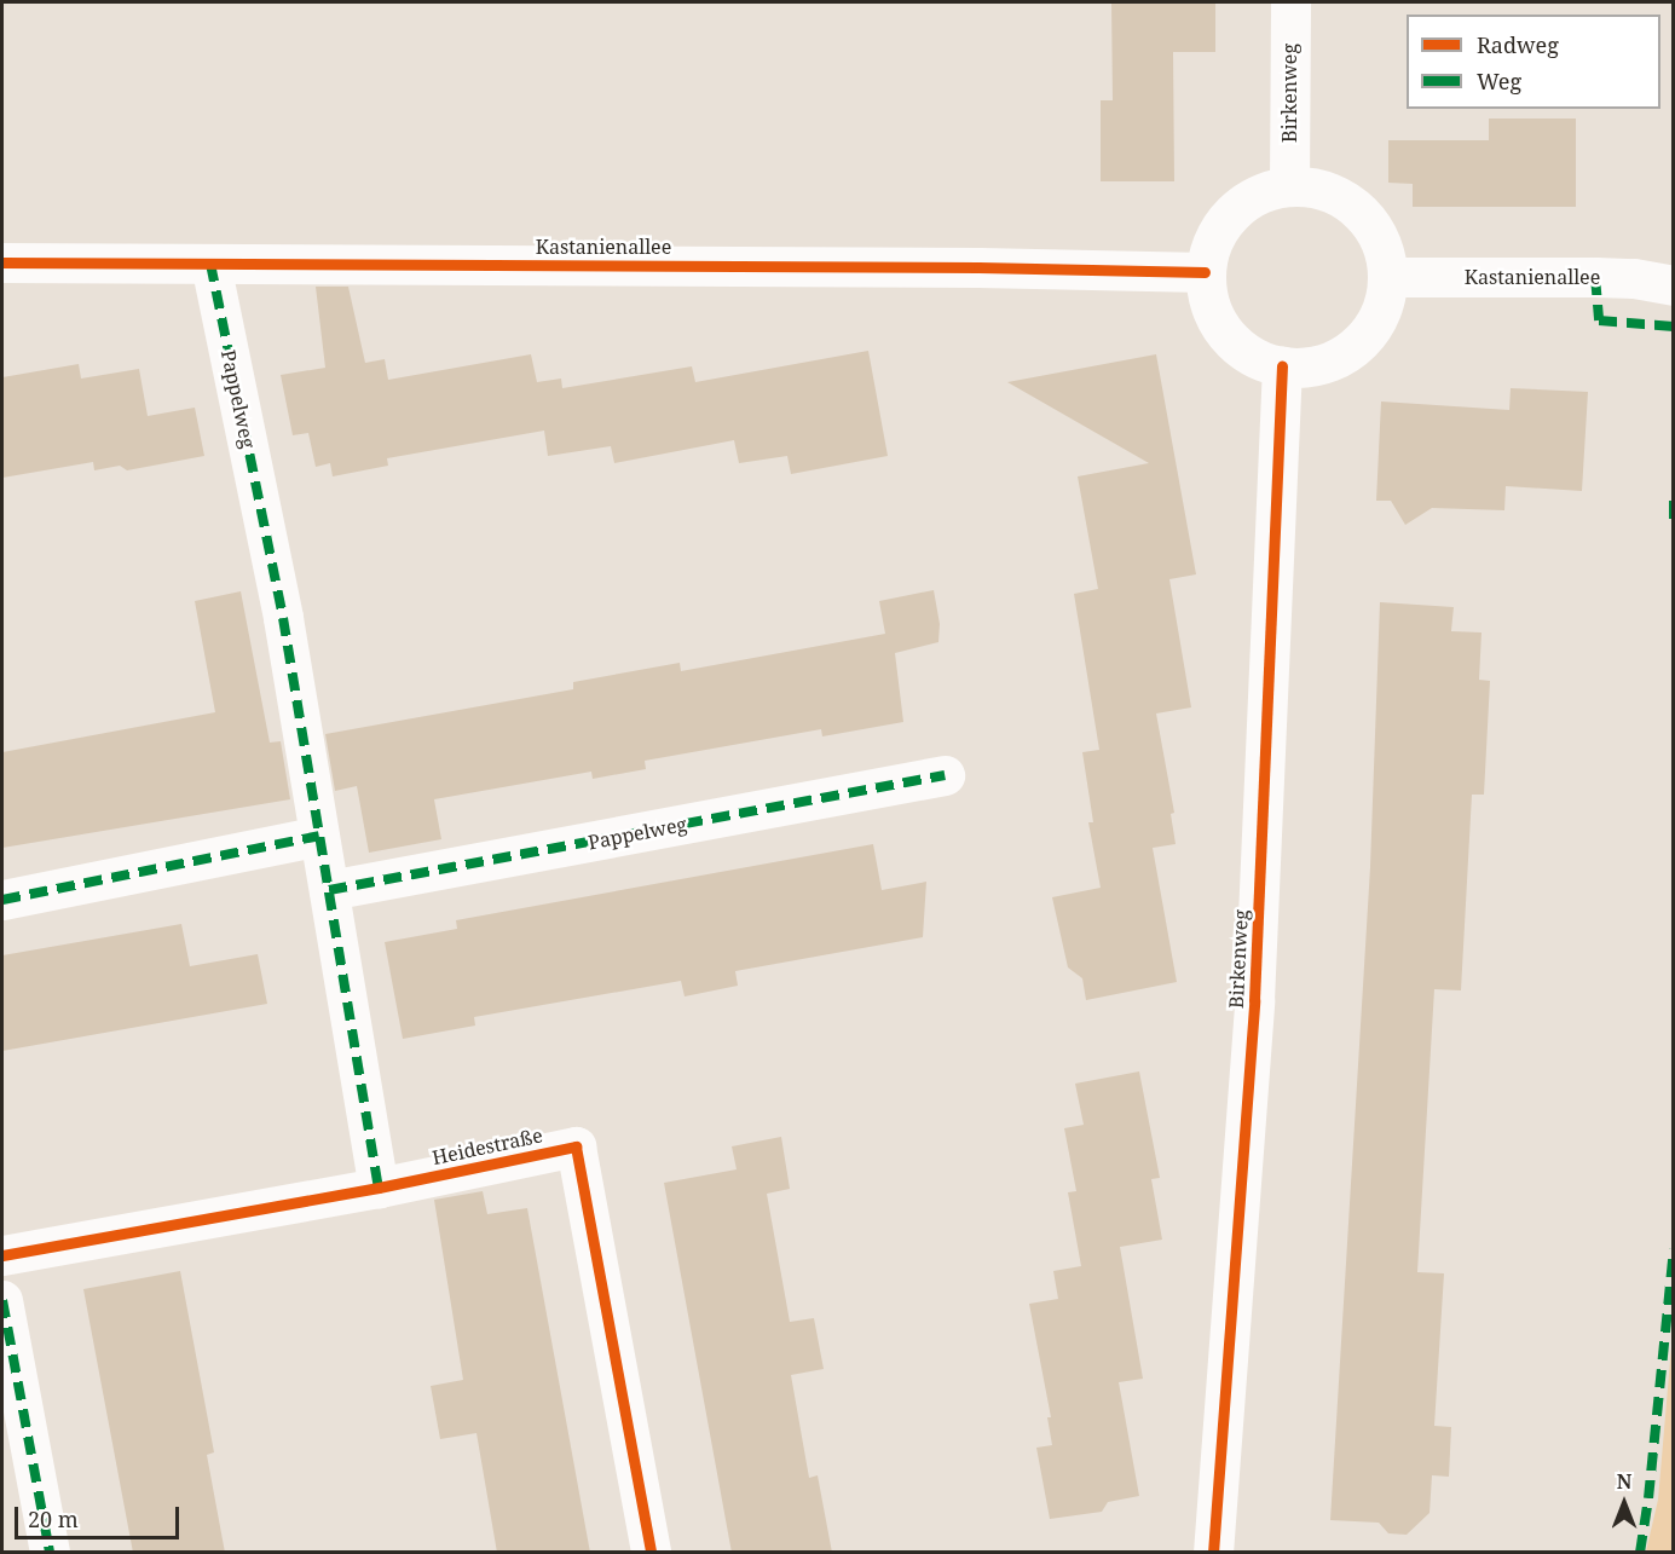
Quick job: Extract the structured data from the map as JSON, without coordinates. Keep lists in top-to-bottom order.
{
  "streets": {
    "street": [
      "Birkenweg",
      "Kastanienallee",
      "Pappelweg",
      "Heidestraße"
    ]
  },
  "crossings": [
    ["Birkenweg", "Kastanienallee"],
    ["Kastanienallee", "Pappelweg"],
    ["Pappelweg", "Heidestraße"]
  ],
  "legend": ["Radweg", "Weg"],
  "scale_bar": "20 m",
  "north": "top"
}
